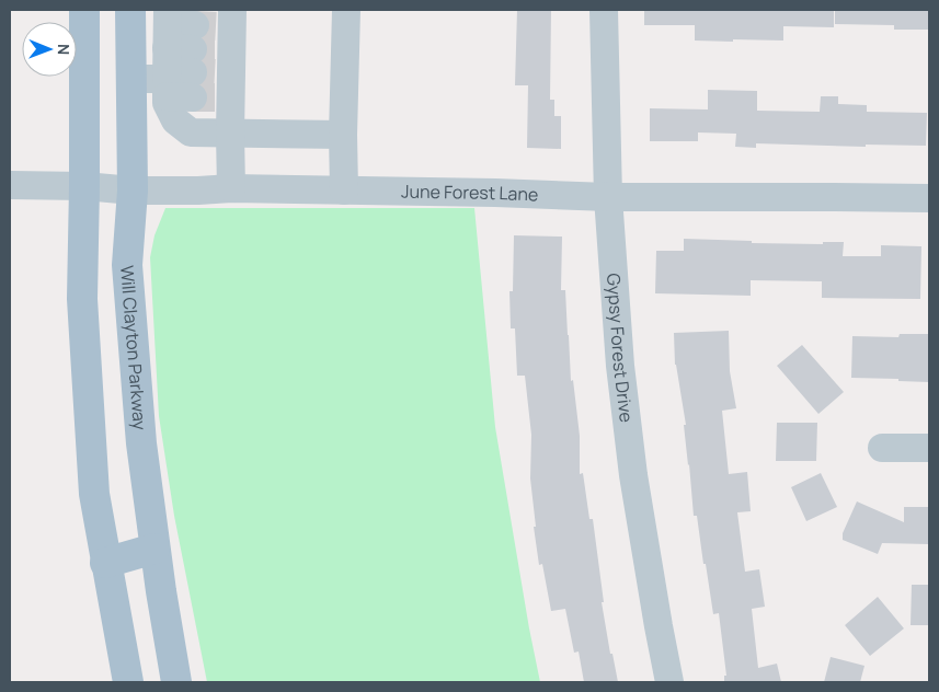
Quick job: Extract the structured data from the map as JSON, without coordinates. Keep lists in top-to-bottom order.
{
  "streets": {
    "main road": ["Will Clayton Parkway"],
    "street": ["June Forest Lane", "Gypsy Forest Drive"]
  },
  "crossings": [
    ["June Forest Lane", "Will Clayton Parkway"],
    ["June Forest Lane", "Gypsy Forest Drive"]
  ],
  "north": "right"
}
